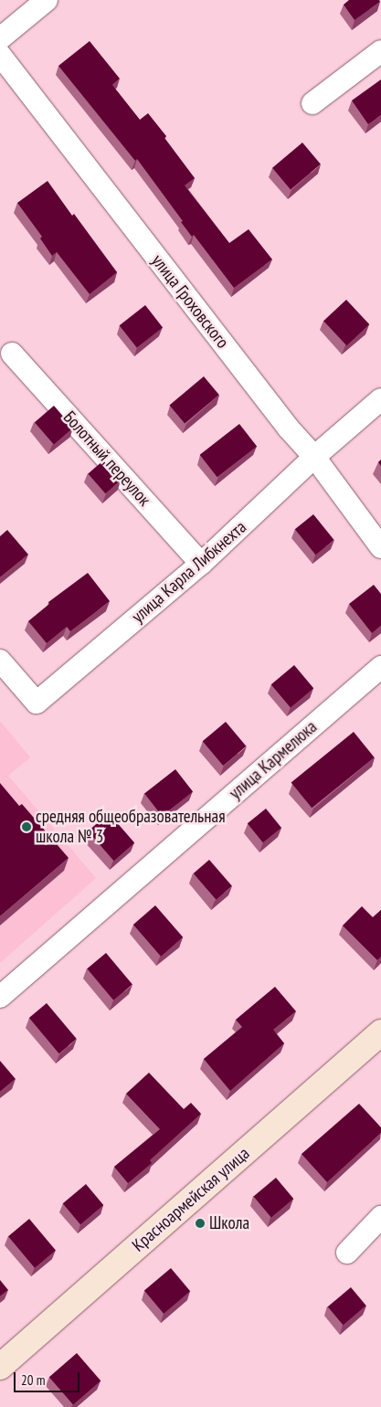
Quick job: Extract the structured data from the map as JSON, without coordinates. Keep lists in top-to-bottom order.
{
  "streets": {
    "main road": ["Красноармейская улица"],
    "street": [
      "улица Гроховского",
      "Болотный переулок",
      "улица Карла Либкнехта",
      "улица Кармелюка"
    ]
  },
  "crossings": [
    ["улица Гроховского", "улица Карла Либкнехта"],
    ["Болотный переулок", "улица Карла Либкнехта"]
  ],
  "places": ["средняя общеобразовательная школа № 3", "Школа"],
  "scale_bar": "20 m"
}
